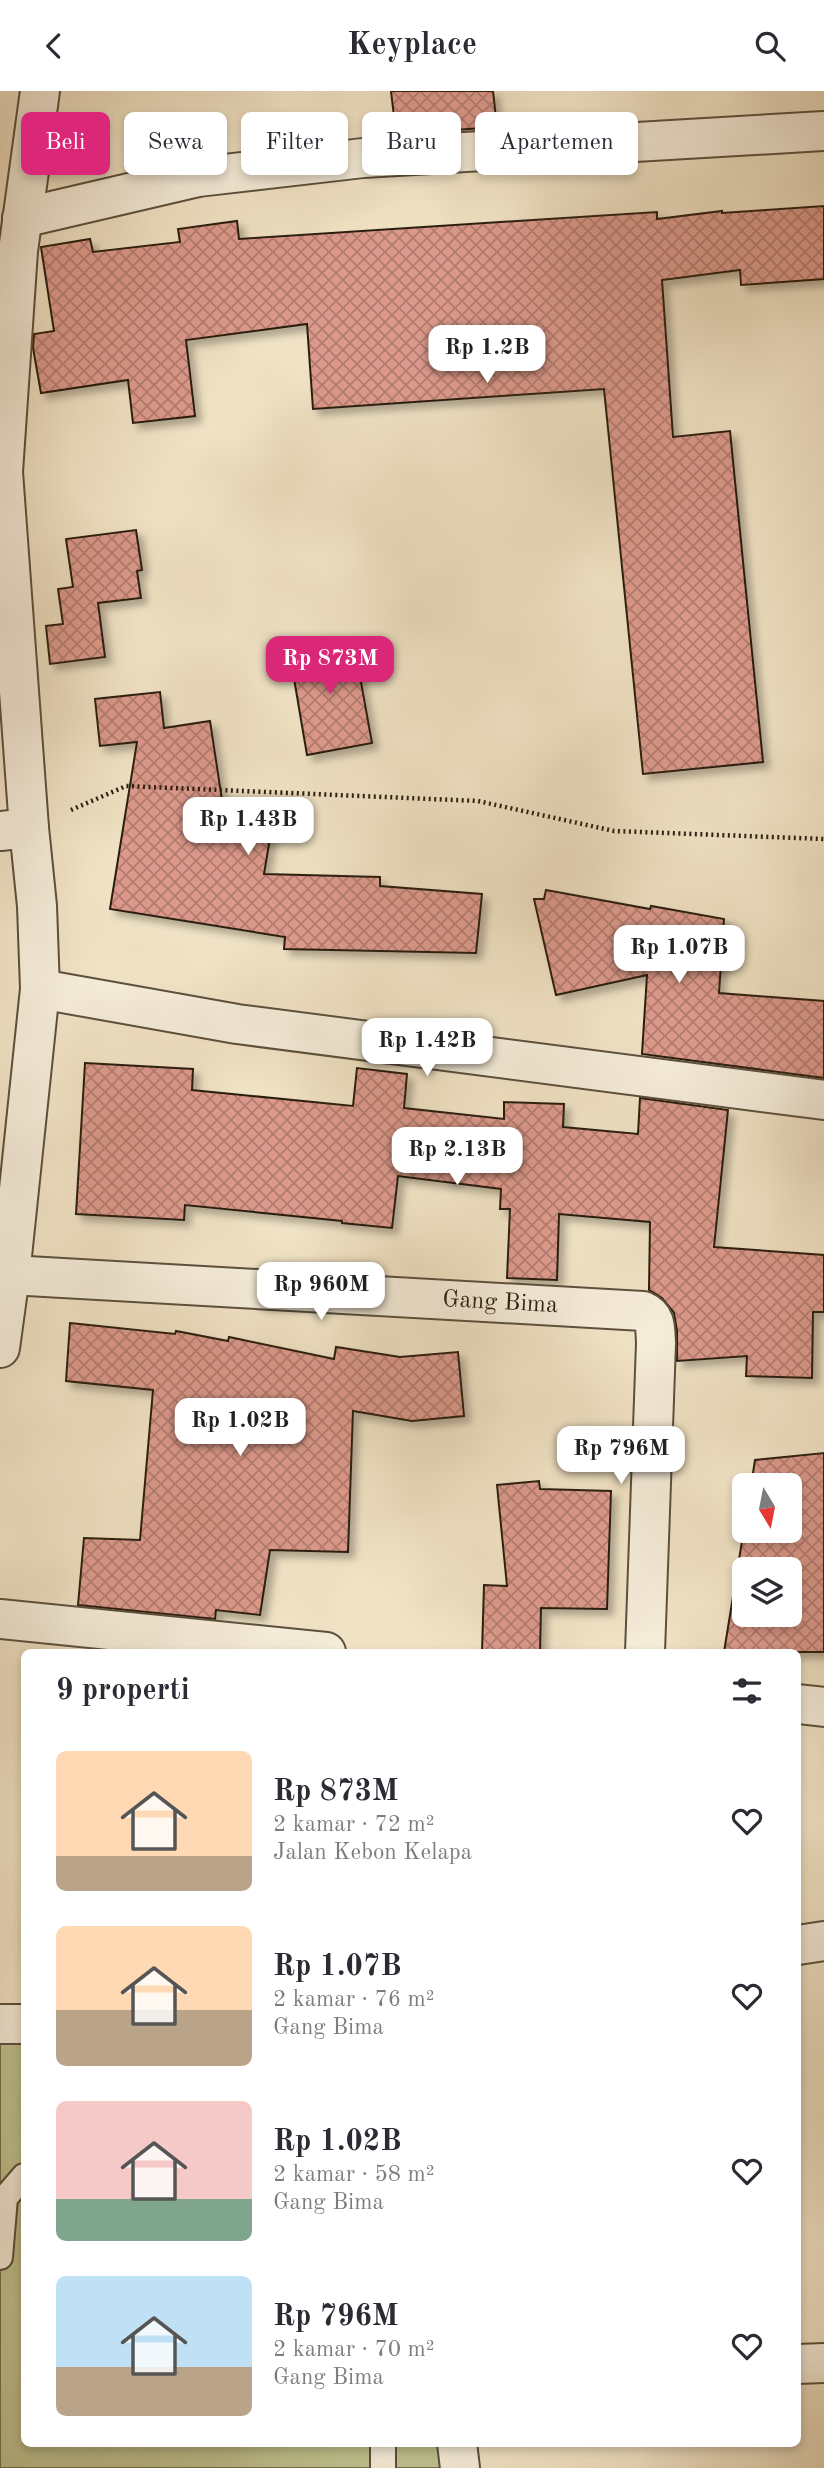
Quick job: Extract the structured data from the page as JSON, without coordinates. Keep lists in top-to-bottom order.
{
  "streets": {
    "street": ["Gang Bima"]
  },
  "north": "bottom",
  "page": {
    "header": "Keyplace",
    "chip": [
      "Beli",
      "Sewa",
      "Filter",
      "Baru",
      "Apartemen"
    ],
    "price": [
      "Rp 1.2B",
      "Rp 873M",
      "Rp 1.43B",
      "Rp 1.07B",
      "Rp 1.42B",
      "Rp 2.13B",
      "Rp 960M",
      "Rp 1.02B",
      "Rp 796M"
    ],
    "heading": "9 properti",
    "list": [
      {
        "name": "Rp 873M",
        "note": "2 kamar · 72 m² · Jalan Kebon Kelapa"
      },
      {
        "name": "Rp 1.07B",
        "note": "2 kamar · 76 m² · Gang Bima"
      },
      {
        "name": "Rp 1.02B",
        "note": "2 kamar · 58 m² · Gang Bima"
      },
      {
        "name": "Rp 796M",
        "note": "2 kamar · 70 m² · Gang Bima"
      }
    ]
  }
}
